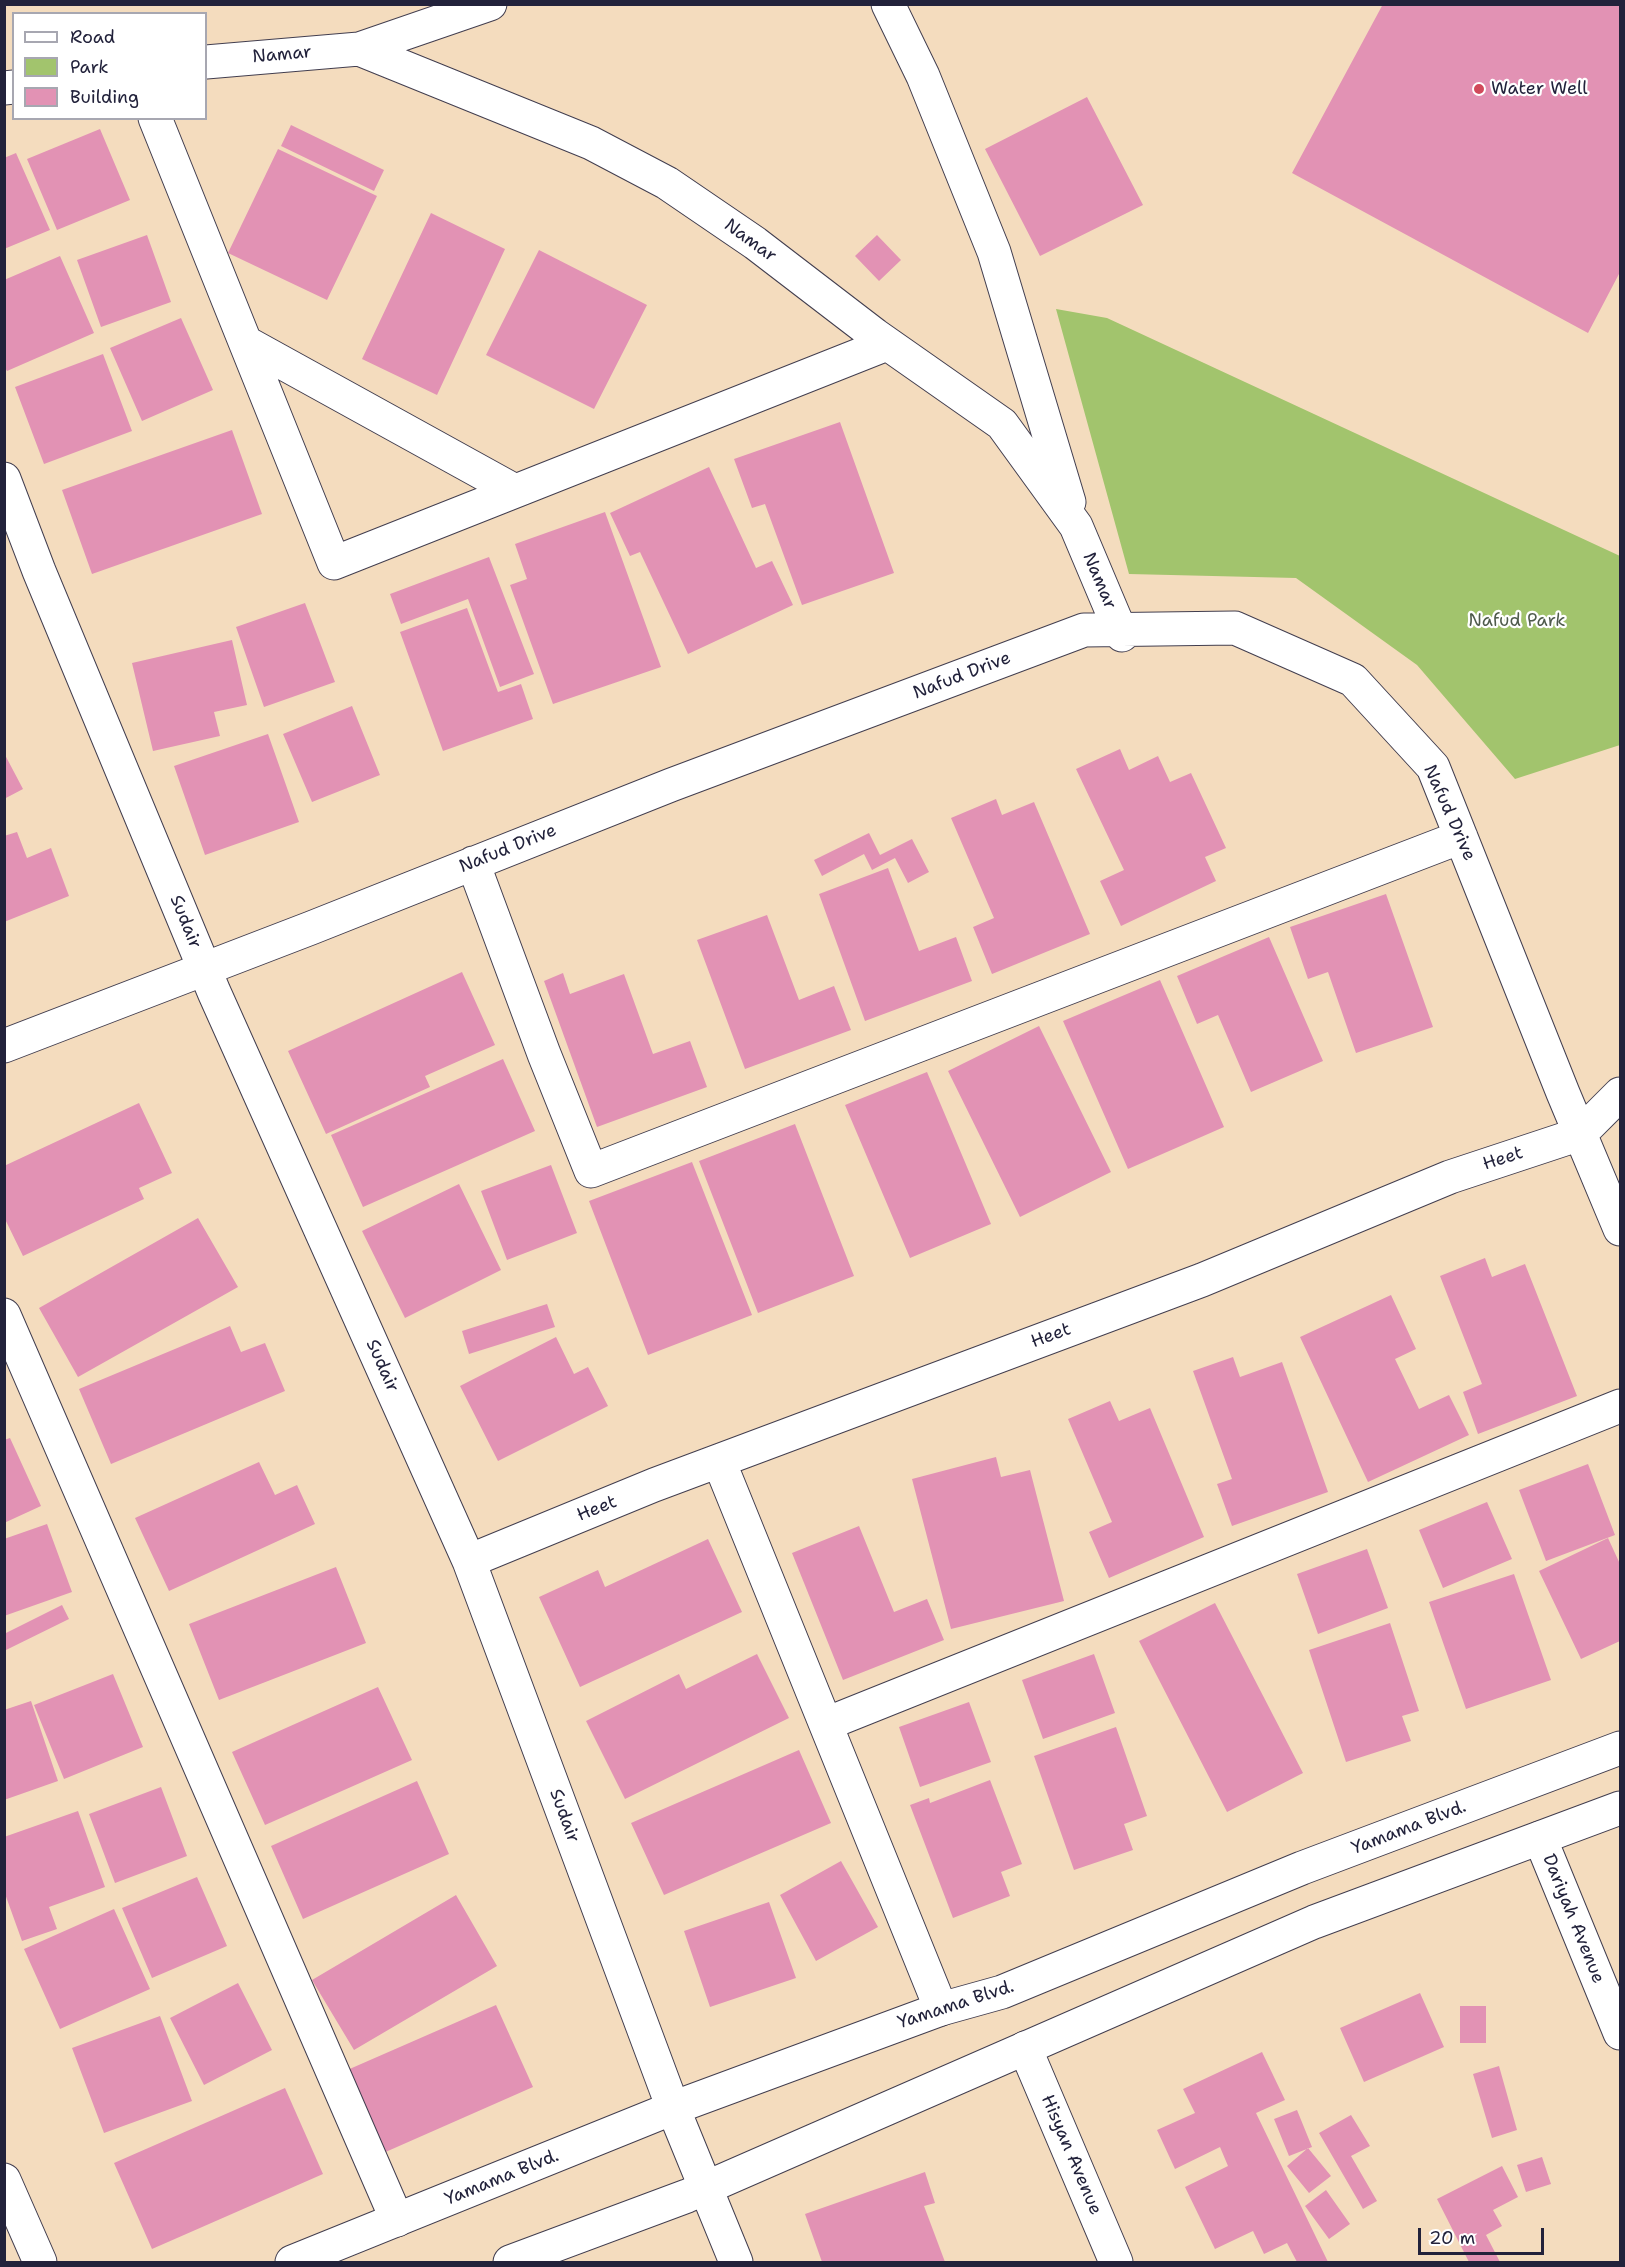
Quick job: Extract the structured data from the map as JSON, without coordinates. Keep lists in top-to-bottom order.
{
  "streets": {
    "street": [
      "Namar",
      "Nafud Drive",
      "Sudair",
      "Heet",
      "Yamama Blvd.",
      "Dariyah Avenue",
      "Hisyan Avenue"
    ]
  },
  "crossings": [
    ["Namar", "Nafud Drive"],
    ["Nafud Drive", "Sudair"],
    ["Nafud Drive", "Heet"],
    ["Sudair", "Heet"],
    ["Sudair", "Yamama Blvd."]
  ],
  "parks": ["Nafud Park"],
  "places": ["Water Well"],
  "legend": ["Road", "Park", "Building"],
  "scale_bar": "20 m"
}
